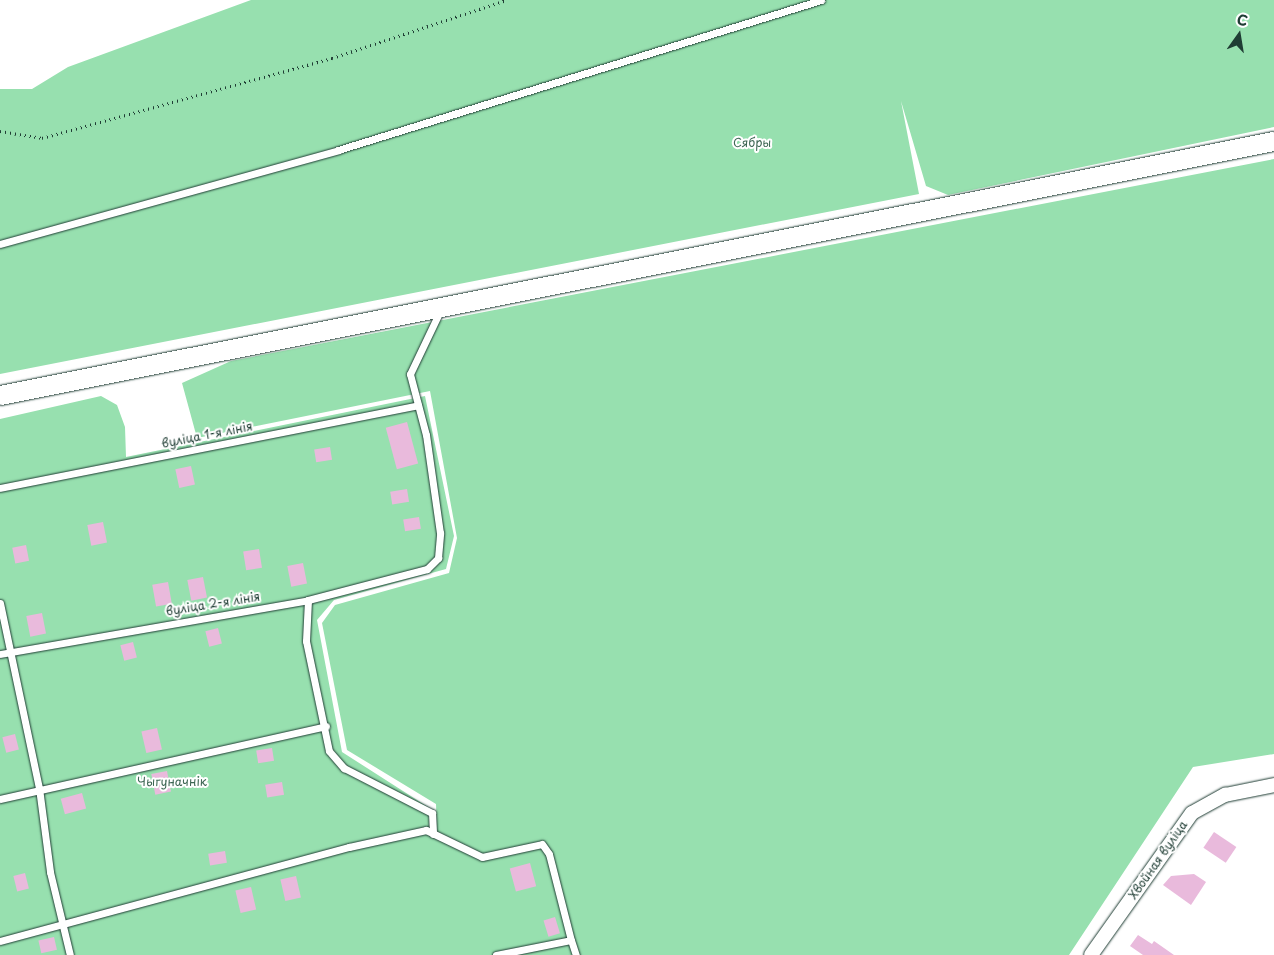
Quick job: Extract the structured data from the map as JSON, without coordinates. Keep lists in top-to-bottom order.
{
  "streets": {
    "street": ["Хвойная вуліца"],
    "lane": ["вуліца 1-я лінія", "вуліца 2-я лінія"]
  },
  "crossings": [
    ["вуліца 1-я лінія", "вуліца 2-я лінія"]
  ],
  "parks": ["Сябры", "Чыгуначнік"],
  "north": "top"
}
